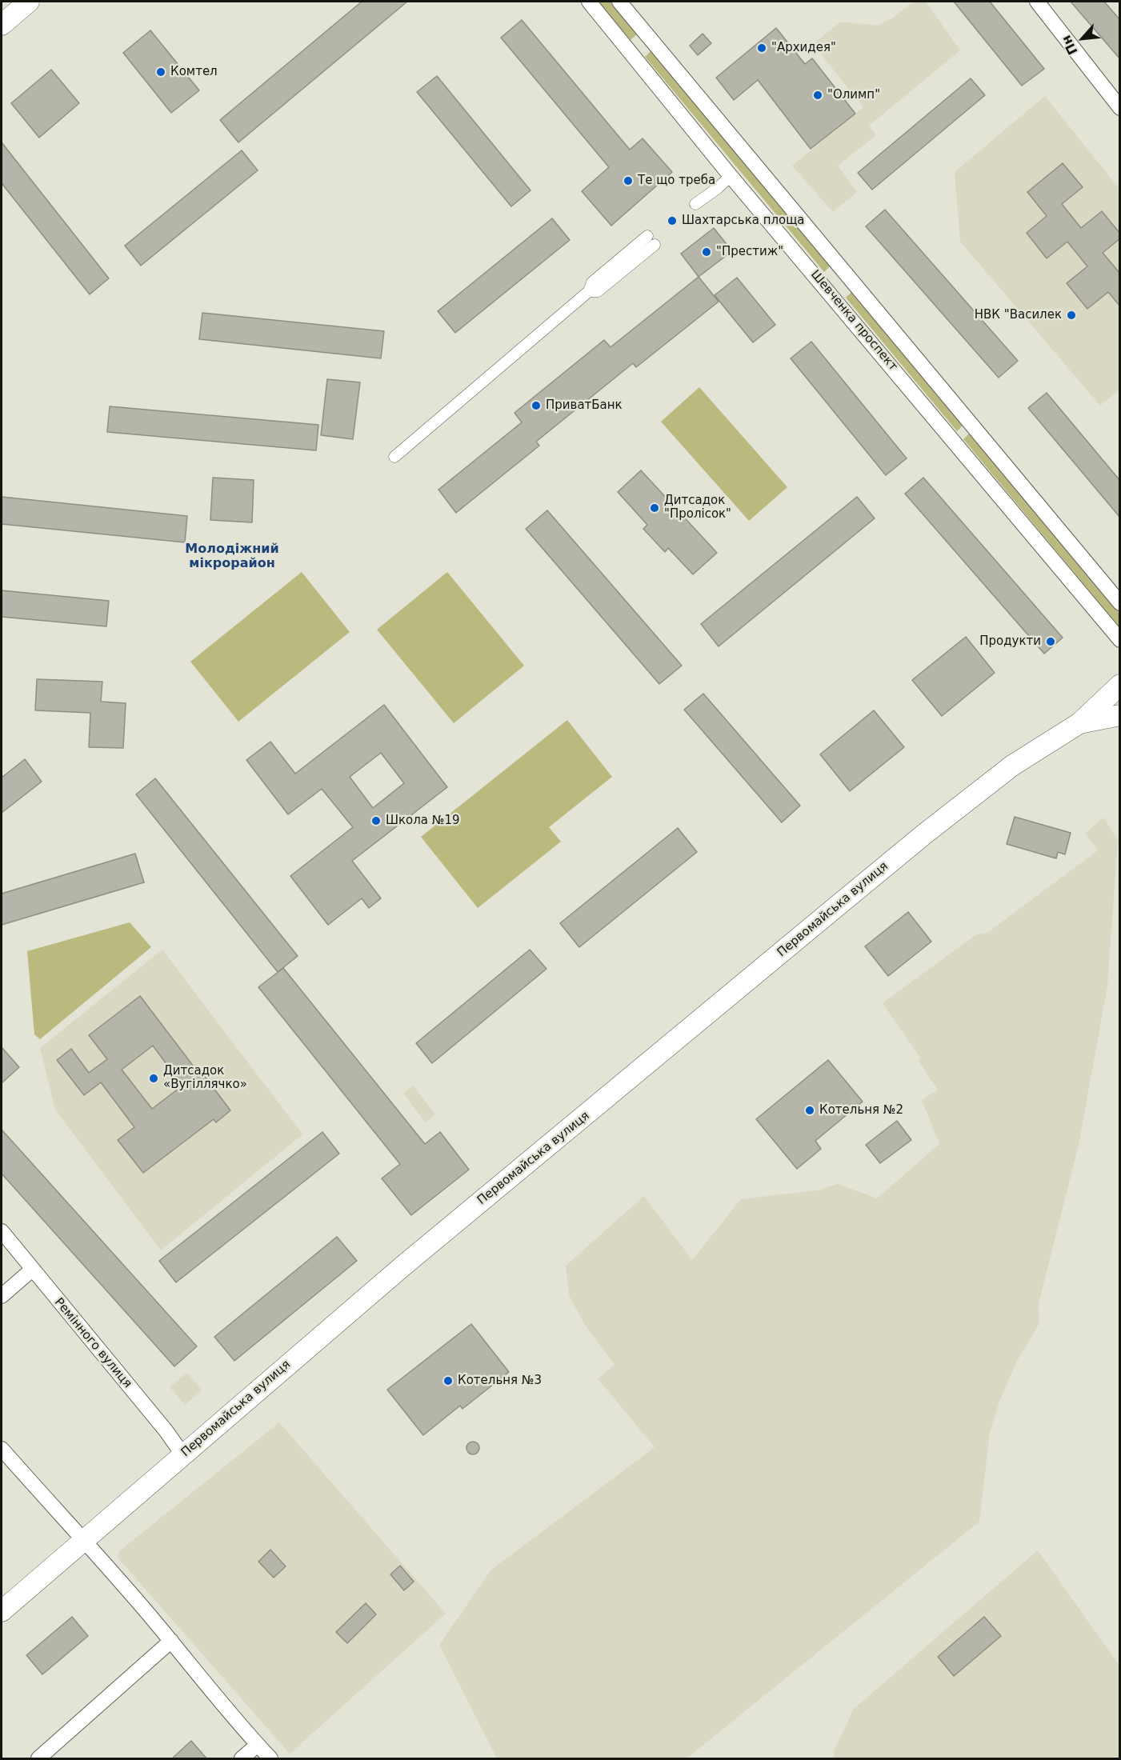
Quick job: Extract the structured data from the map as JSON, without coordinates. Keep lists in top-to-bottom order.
{
  "streets": {
    "main road": ["Первомайська вулиця"],
    "street": ["Шевченка проспект", "Ремінного вулиця"]
  },
  "crossings": [
    ["Первомайська вулиця", "Ремінного вулиця"]
  ],
  "districts": ["Молодіжний мікрорайон"],
  "places": [
    "\"Архидея\"",
    "Комтел",
    "\"Олимп\"",
    "Те що треба",
    "Шахтарська площа",
    "\"Престиж\"",
    "НВК \"Василек",
    "ПриватБанк",
    "Дитсадок \"Пролісок\"",
    "Продукти",
    "Школа №19",
    "Дитсадок «Вугіллячко»",
    "Котельня №2",
    "Котельня №3"
  ],
  "north": "bottom left"
}
